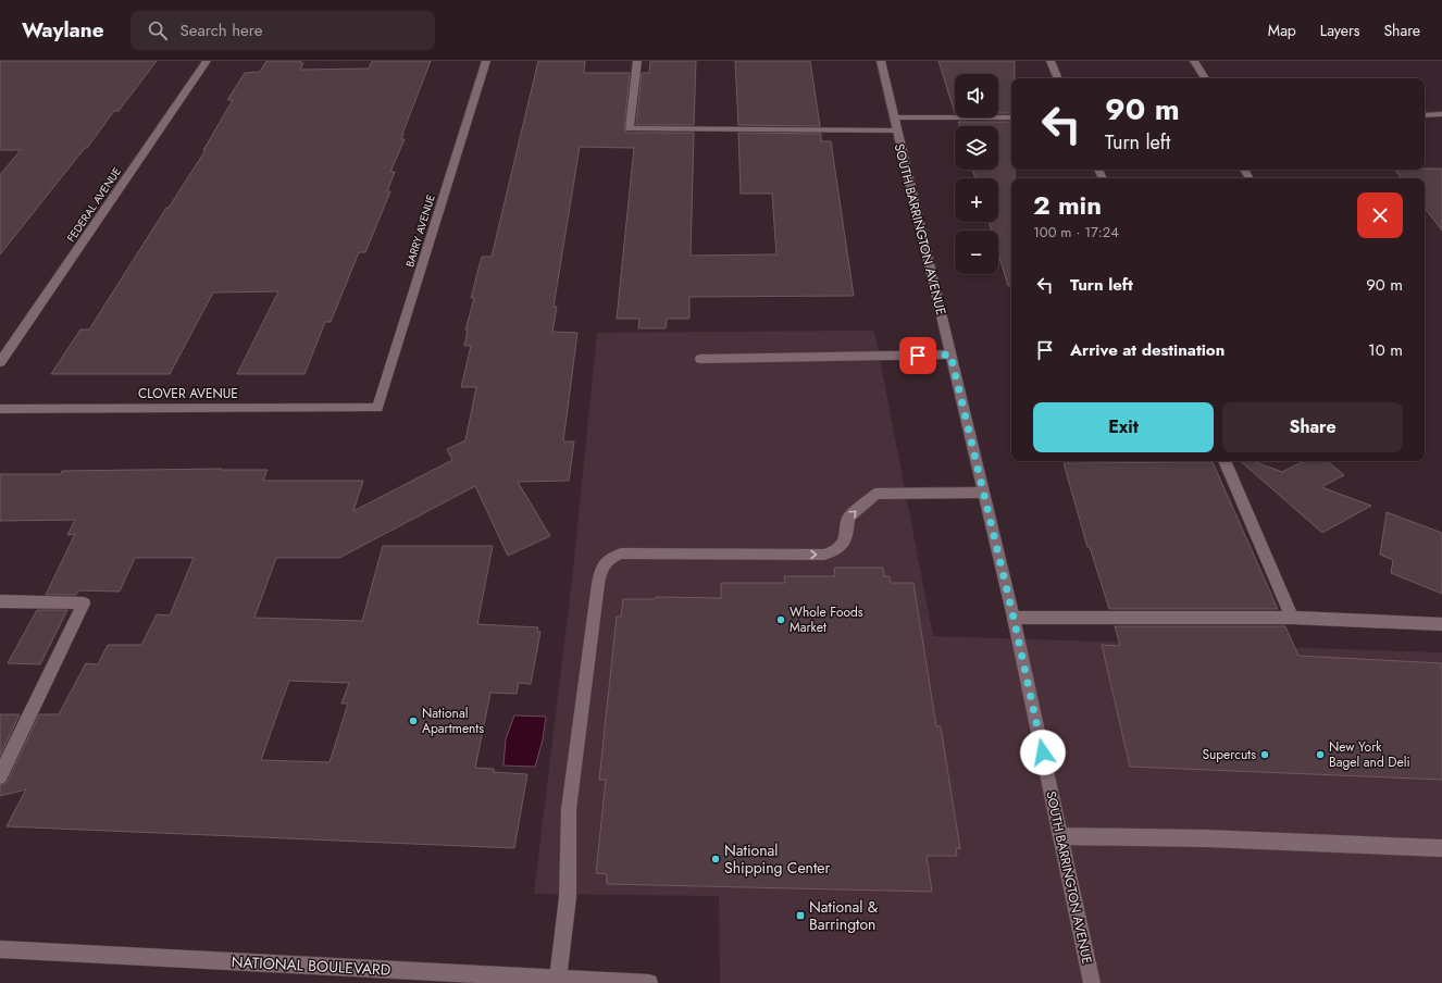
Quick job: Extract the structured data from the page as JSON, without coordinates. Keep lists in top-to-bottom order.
{
  "streets": {
    "street": [
      "FEDERAL AVENUE",
      "SOUTH BARRINGTON AVENUE",
      "BARRY AVENUE",
      "CLOVER AVENUE",
      "NATIONAL BOULEVARD"
    ]
  },
  "crossings": [
    ["BARRY AVENUE", "CLOVER AVENUE"]
  ],
  "places": {
    "other": [
      "Whole Foods Market",
      "National Apartments",
      "Supercuts",
      "New York Bagel and Deli",
      "National Shipping Center"
    ],
    "transit": ["National & Barrington"]
  },
  "page": {
    "header": "Waylane",
    "search": "Search here",
    "nav": ["Map", "Layers", "Share"],
    "map_buttons": ["+", "−"],
    "turn": ["90 m", "Turn left"],
    "heading": ["2 min", "100 m · 17:24"],
    "list": [
      {
        "name": "Turn left",
        "value": "90 m"
      },
      {
        "name": "Arrive at destination",
        "value": "10 m"
      }
    ],
    "buttons": ["Exit", "Share"]
  }
}
